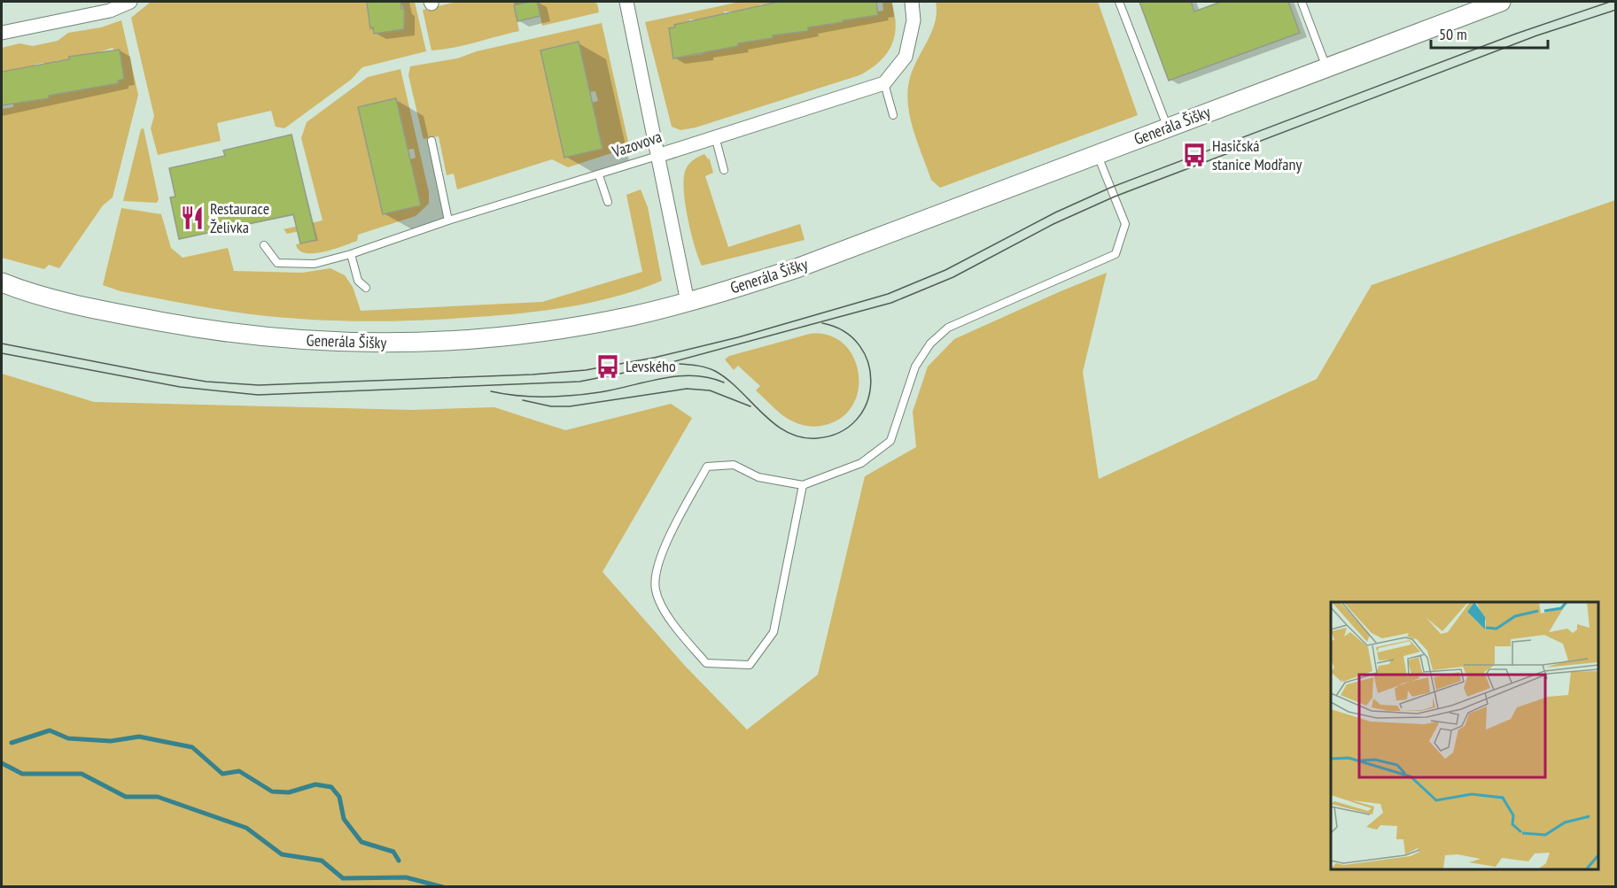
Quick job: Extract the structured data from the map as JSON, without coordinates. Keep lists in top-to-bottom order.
{
  "streets": {
    "main road": ["Generála Šišky"],
    "street": ["Vazovova"]
  },
  "places": {
    "bus stop": ["Hasičská stanice Modřany", "Levského"],
    "restaurant": ["Restaurace Želivka"]
  },
  "scale_bar": "50 m"
}
